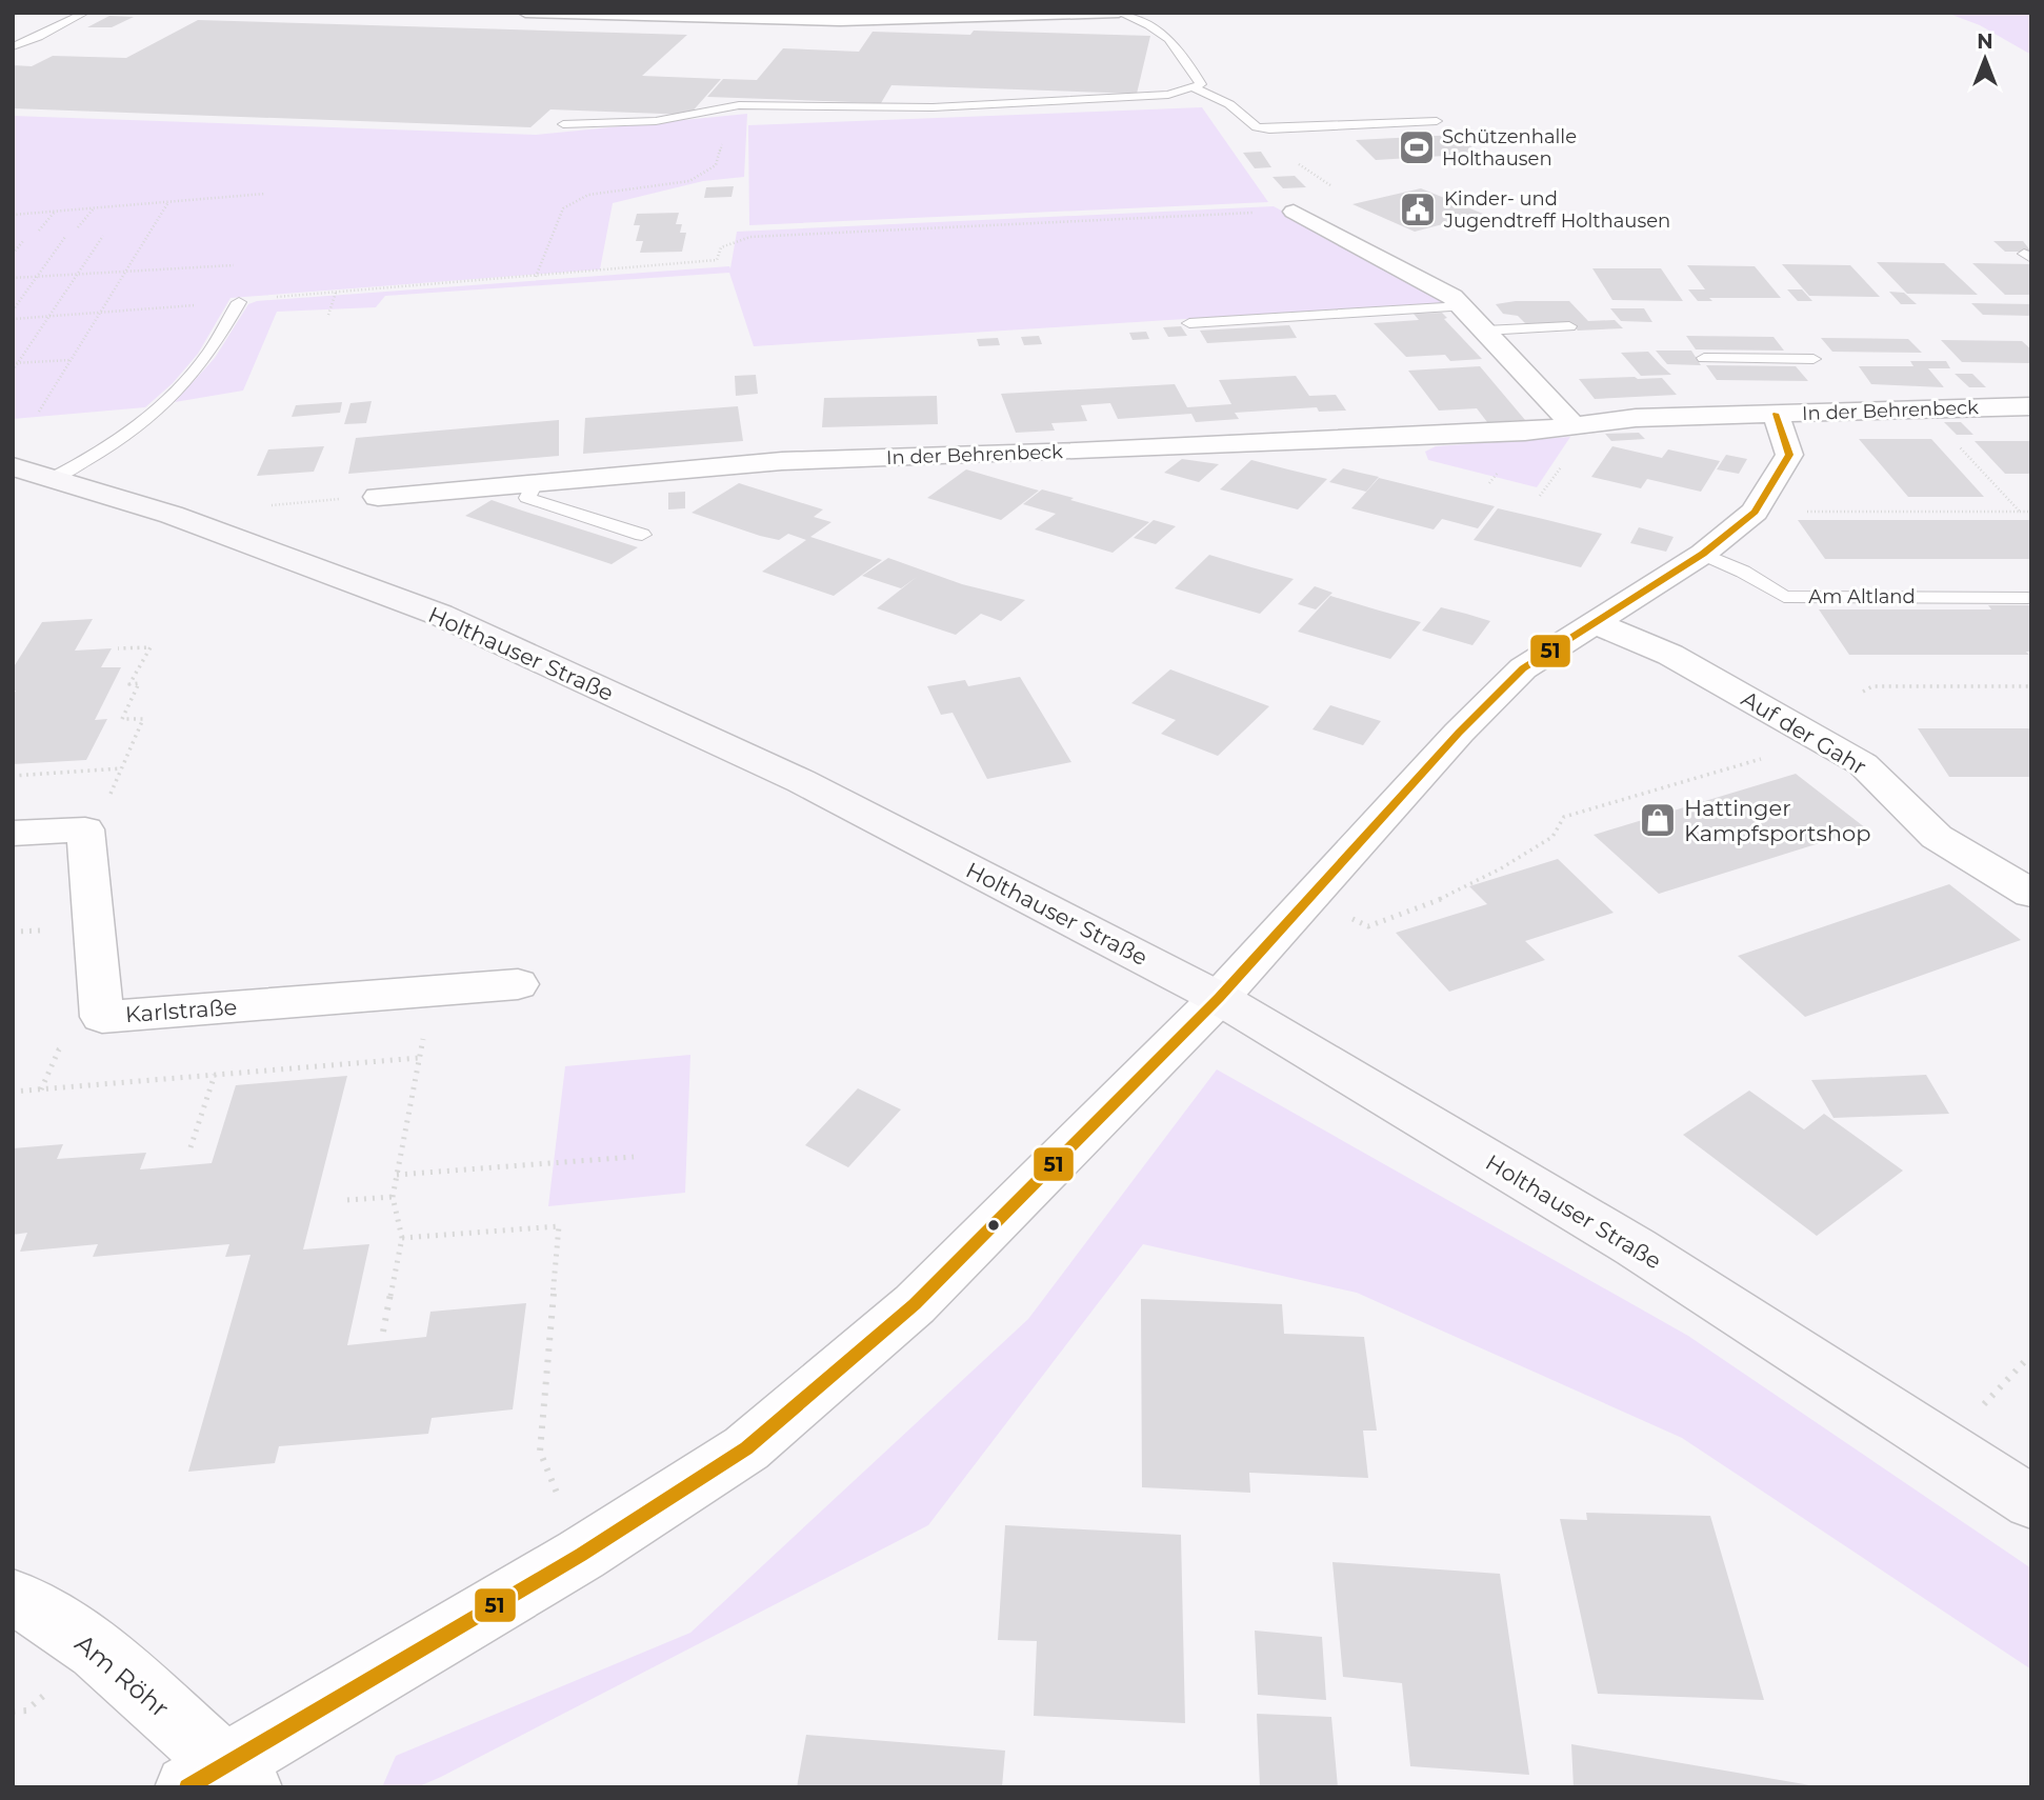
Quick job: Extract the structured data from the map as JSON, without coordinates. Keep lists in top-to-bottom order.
{
  "streets": {
    "street": [
      "In der Behrenbeck",
      "Holthauser Straße",
      "Auf der Gahr",
      "Karlstraße",
      "Am Röhr"
    ],
    "lane": ["Am Altland"]
  },
  "places": {
    "sports": ["Schützenhalle Holthausen"],
    "public building": ["Kinder- und Jugendtreff Holthausen"],
    "shop": ["Hattinger Kampfsportshop"]
  },
  "lines": ["transit line 51"],
  "north": "top"
}
